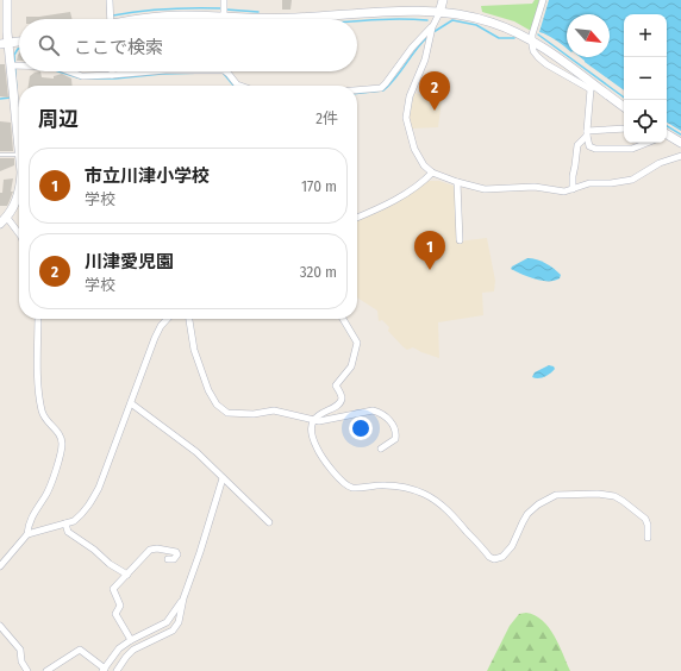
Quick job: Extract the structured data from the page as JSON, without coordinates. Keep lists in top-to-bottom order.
{
  "north": "bottom right",
  "page": {
    "map_buttons": ["+", "−"],
    "search": "ここで検索",
    "pins": ["2", "1"],
    "heading": ["周辺", "2件"],
    "list": [
      {
        "mark": "1",
        "name": "市立川津小学校",
        "note": "学校",
        "value": "170 m"
      },
      {
        "mark": "2",
        "name": "川津愛児園",
        "note": "学校",
        "value": "320 m"
      }
    ]
  }
}
